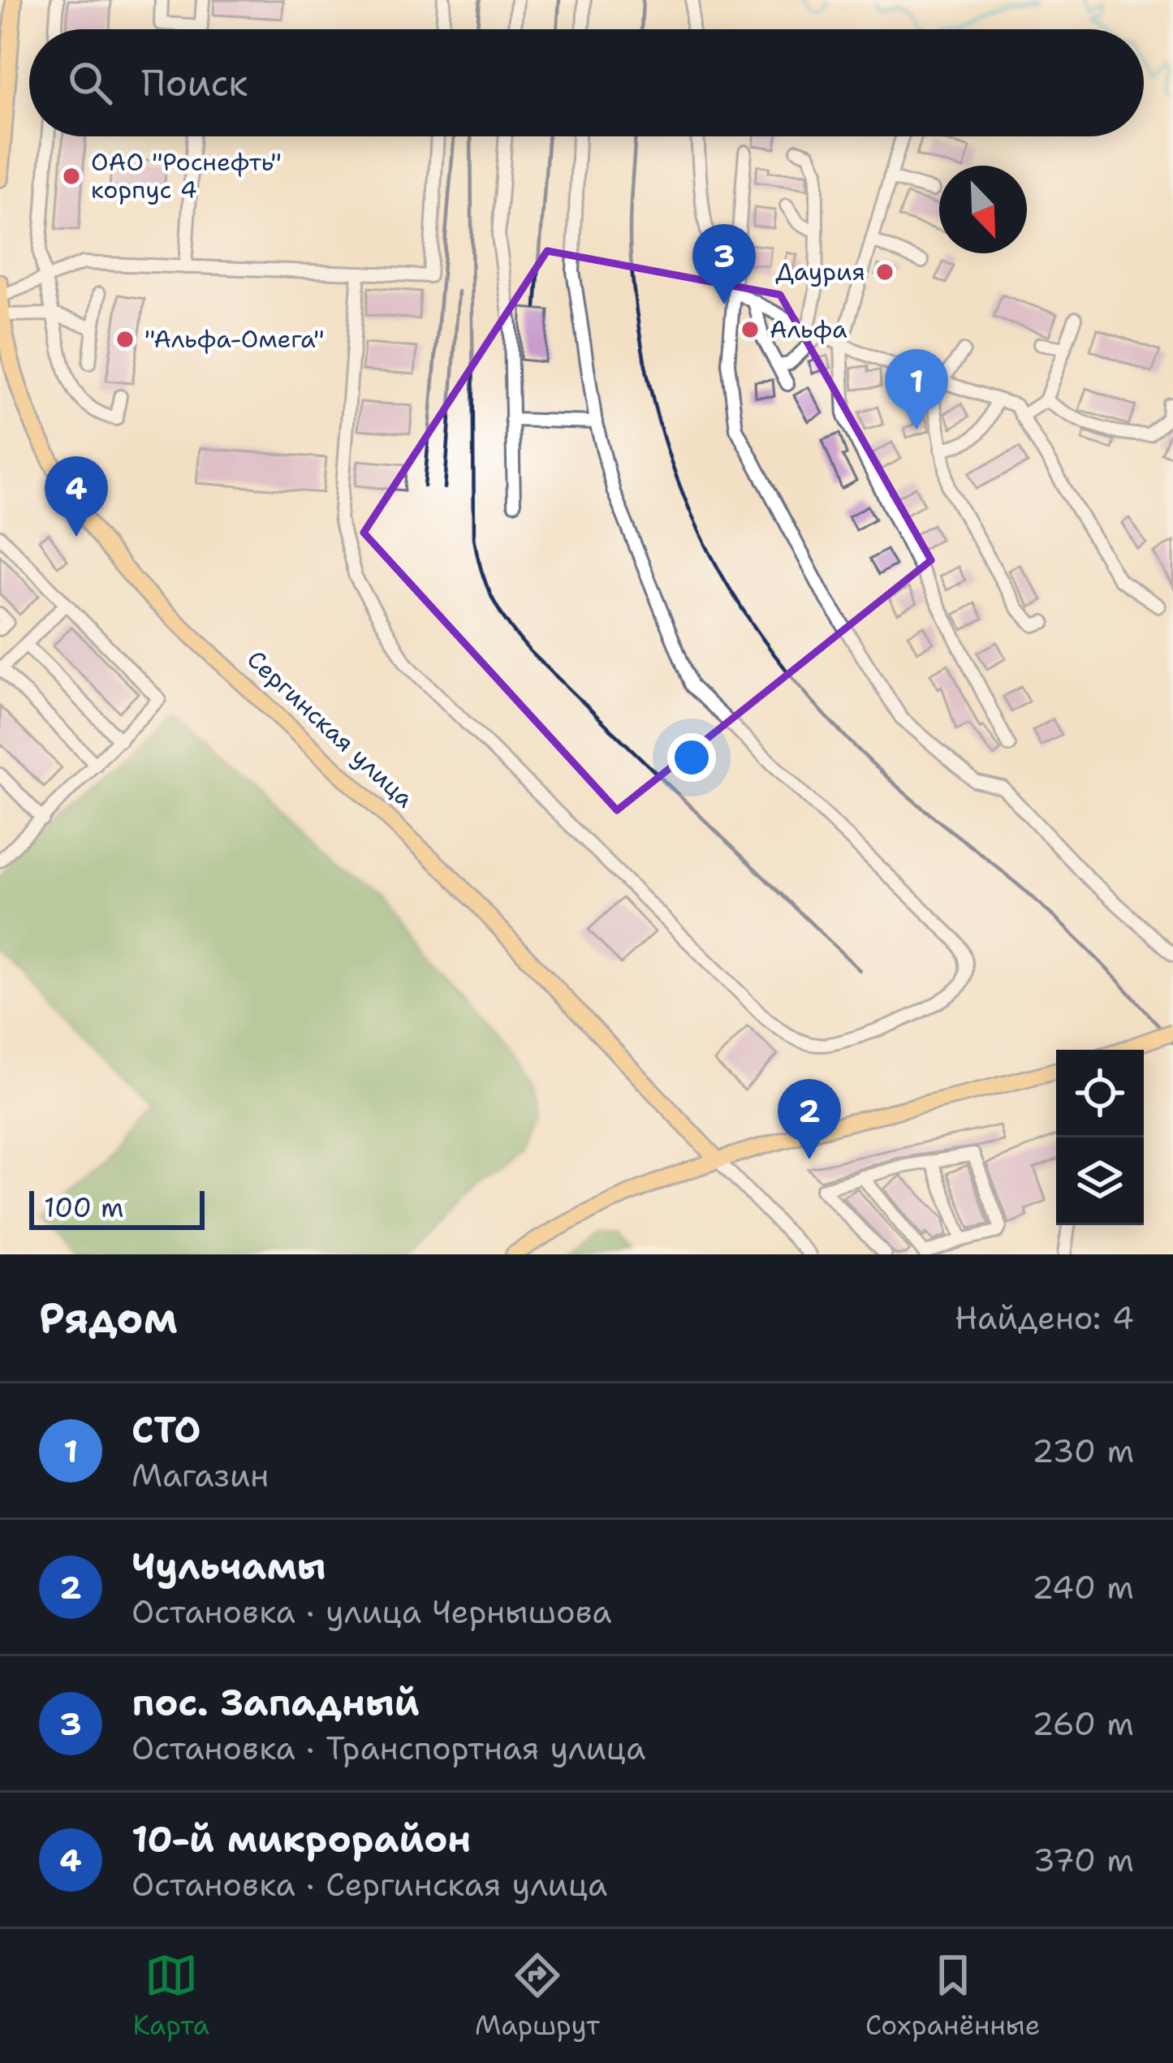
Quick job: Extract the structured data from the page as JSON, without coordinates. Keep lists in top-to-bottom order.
{
  "streets": {
    "main road": ["Сергинская улица"]
  },
  "places": [
    "ОАО \"Роснефть\" корпус 4",
    "Даурия",
    "Альфа",
    "\"Альфа-Омега\""
  ],
  "scale_bar": "100 m",
  "north": "bottom right",
  "page": {
    "search": "Поиск",
    "pins": [
      "3",
      "1",
      "4",
      "2"
    ],
    "scale": "100 m",
    "heading": ["Рядом", "Найдено: 4"],
    "list": [
      {
        "mark": "1",
        "name": "СТО",
        "note": "Магазин",
        "value": "230 m"
      },
      {
        "mark": "2",
        "name": "Чульчамы",
        "note": "Остановка · улица Чернышова",
        "value": "240 m"
      },
      {
        "mark": "3",
        "name": "пос. Западный",
        "note": "Остановка · Транспортная улица",
        "value": "260 m"
      },
      {
        "mark": "4",
        "name": "10-й микрорайон",
        "note": "Остановка · Сергинская улица",
        "value": "370 m"
      }
    ],
    "nav": ["Карта", "Маршрут", "Сохранённые"]
  }
}
